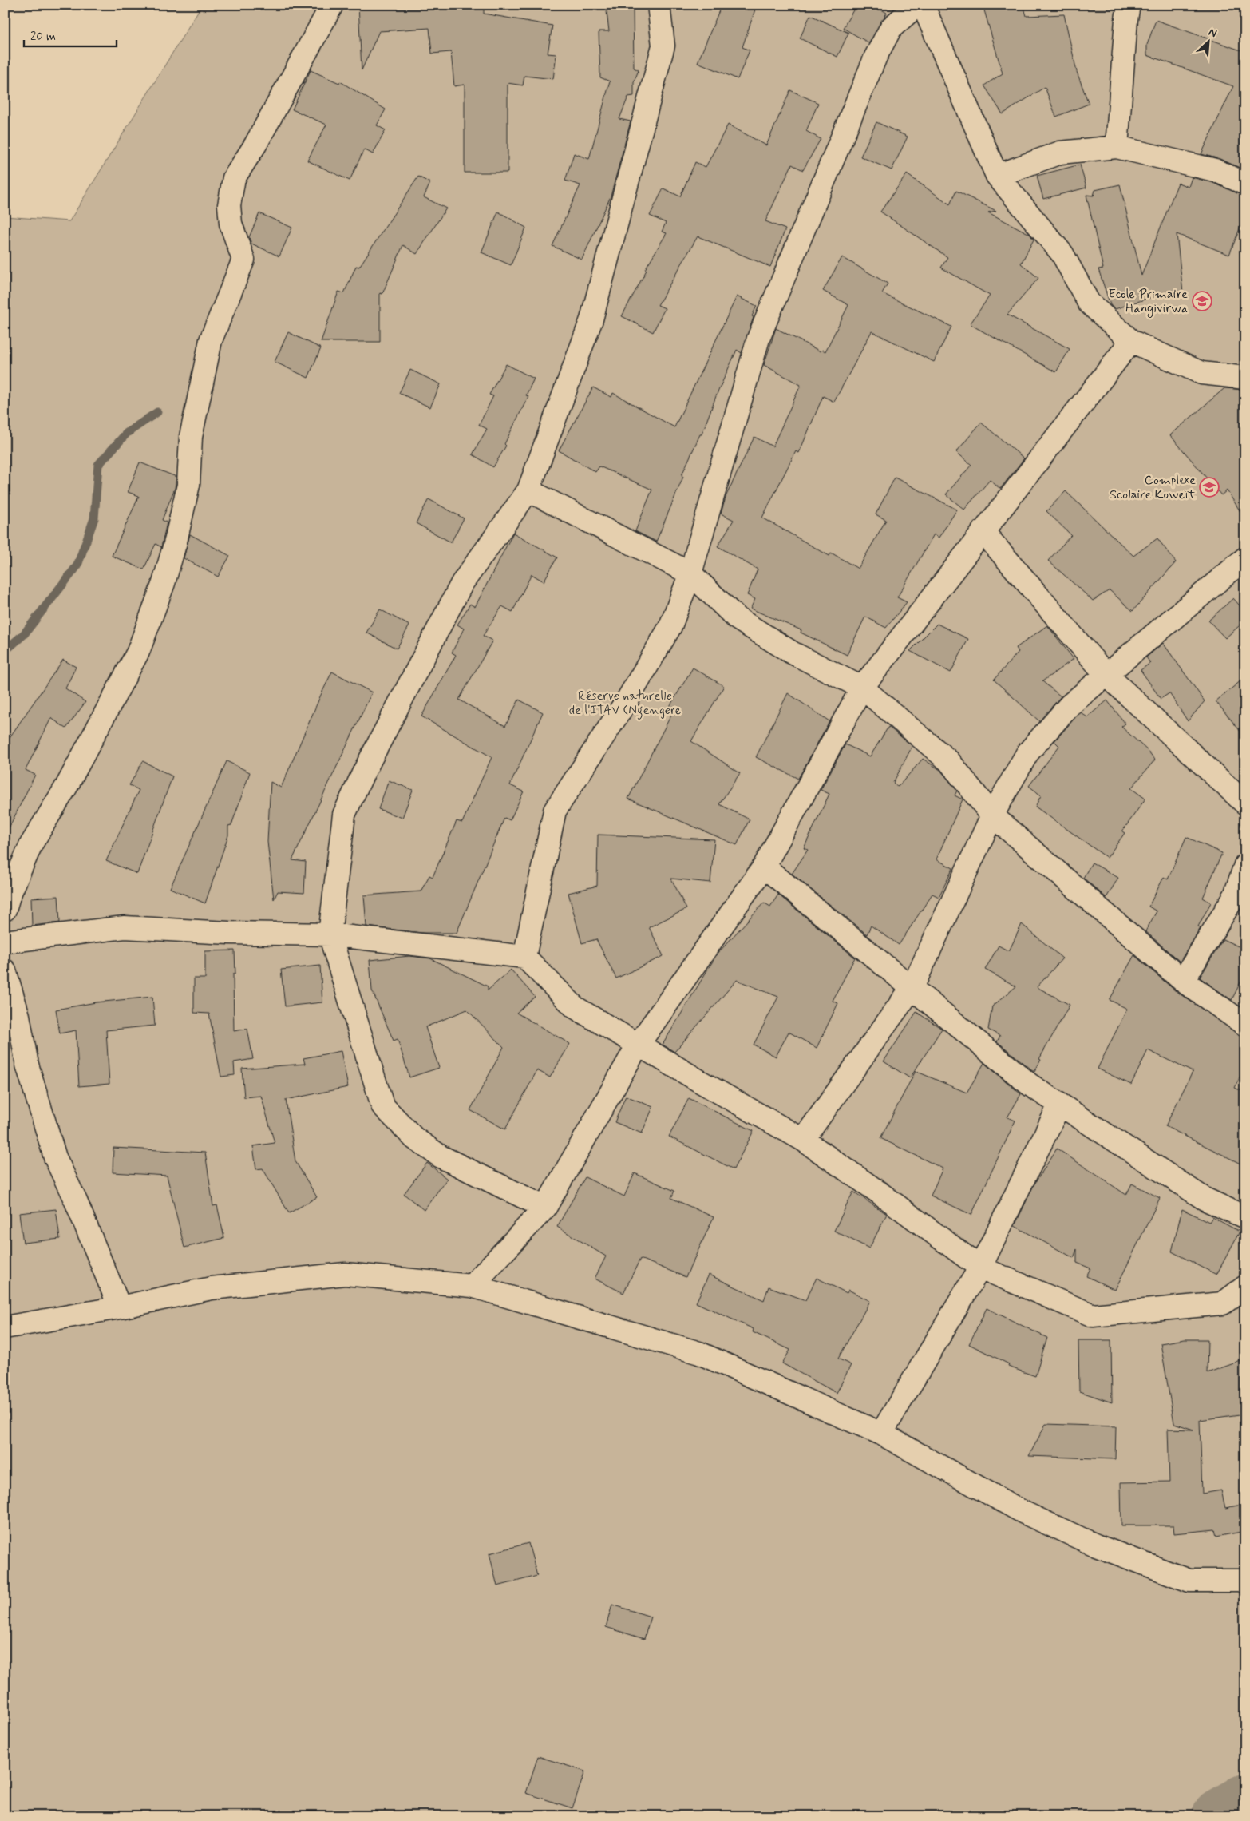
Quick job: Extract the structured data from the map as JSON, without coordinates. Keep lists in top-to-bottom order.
{
  "parks": ["Réserve naturelle de l'ITAV (Ngengere"],
  "places": {
    "school or university": ["Ecole Primaire Hangivirwa", "Complexe Scolaire Koweït"]
  },
  "scale_bar": "20 m",
  "north": "top right"
}
